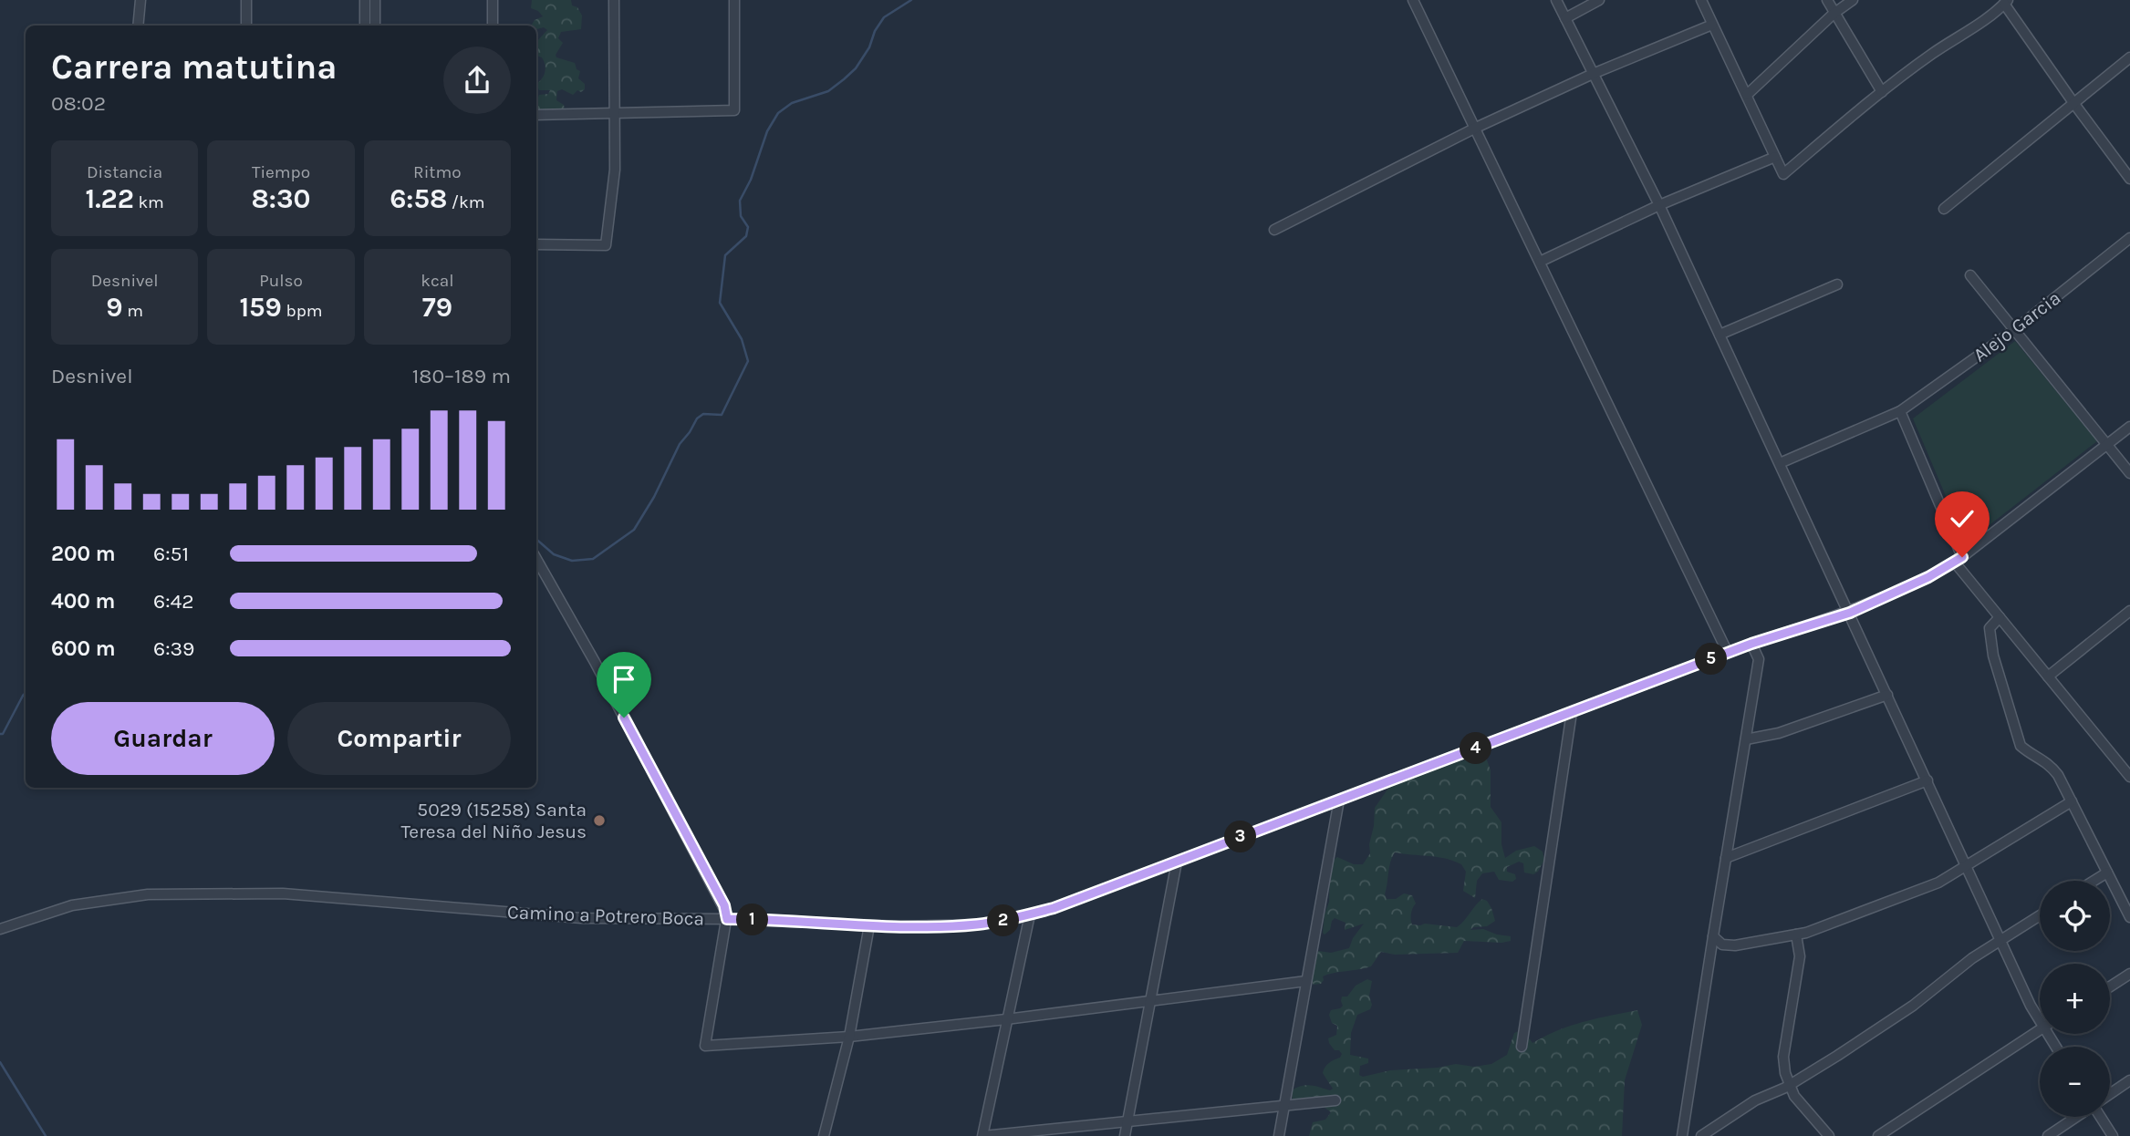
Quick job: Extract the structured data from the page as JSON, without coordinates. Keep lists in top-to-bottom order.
{
  "streets": {
    "street": ["Alejo Garcia", "Camino a Potrero Boca"]
  },
  "places": ["5029 (15258) Santa Teresa del Niño Jesus"],
  "page": {
    "heading": ["Carrera matutina", "08:02"],
    "stats": [
      ["Distancia", "1.22 km"],
      ["Tiempo", "8:30"],
      ["Ritmo", "6:58 /km"],
      ["Desnivel", "9 m"],
      ["Pulso", "159 bpm"],
      ["kcal", "79"]
    ],
    "chart": ["Desnivel", "180–189 m"],
    "list": [
      {
        "name": "200 m",
        "note": "6:51"
      },
      {
        "name": "400 m",
        "note": "6:42"
      },
      {
        "name": "600 m",
        "note": "6:39"
      }
    ],
    "pins": [
      "5",
      "4",
      "3",
      "1",
      "2"
    ],
    "buttons": ["Guardar", "Compartir"],
    "map_buttons": ["+", "−"]
  }
}
